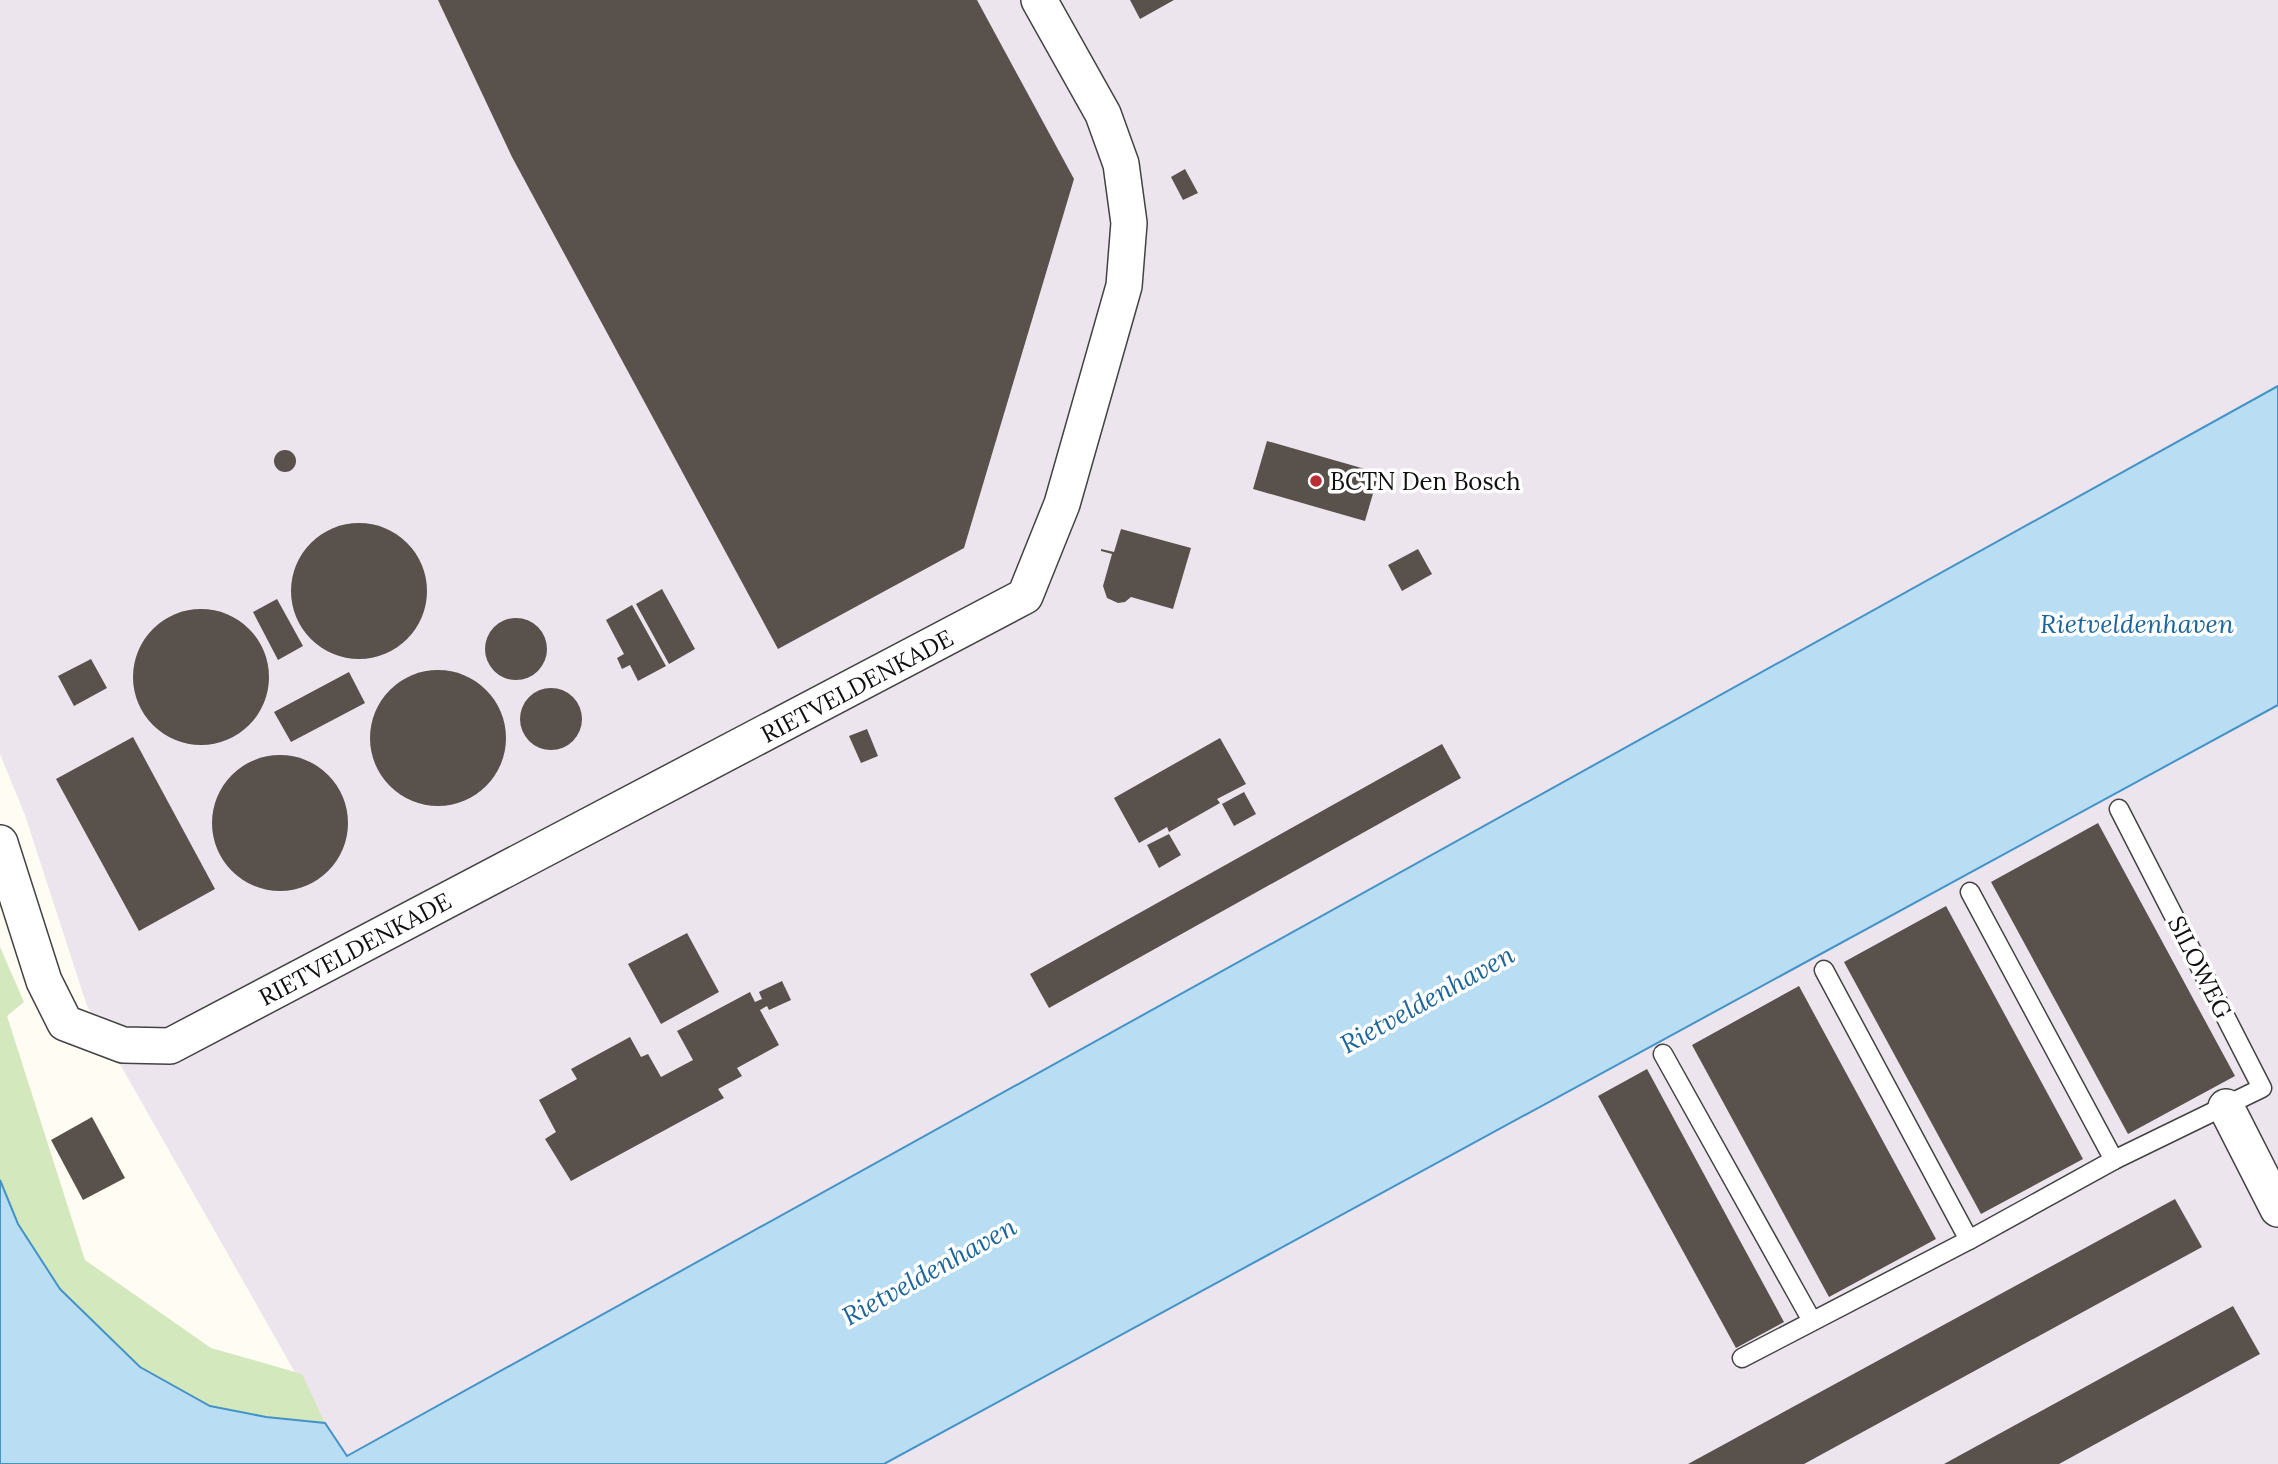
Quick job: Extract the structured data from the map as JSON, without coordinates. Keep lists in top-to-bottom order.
{
  "streets": {
    "street": ["RIETVELDENKADE"],
    "lane": ["SILOWEG"]
  },
  "water": ["Rietveldenhaven"],
  "places": ["BCTN Den Bosch"]
}
